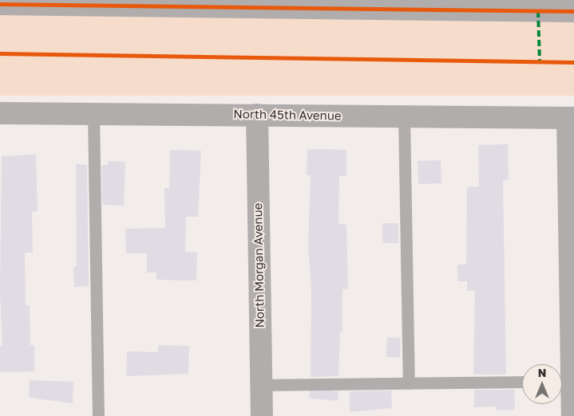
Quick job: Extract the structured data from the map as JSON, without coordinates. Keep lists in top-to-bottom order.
{
  "streets": {
    "street": ["North 45th Avenue", "North Morgan Avenue"]
  },
  "crossings": [
    ["North 45th Avenue", "North Morgan Avenue"]
  ],
  "north": "top"
}
